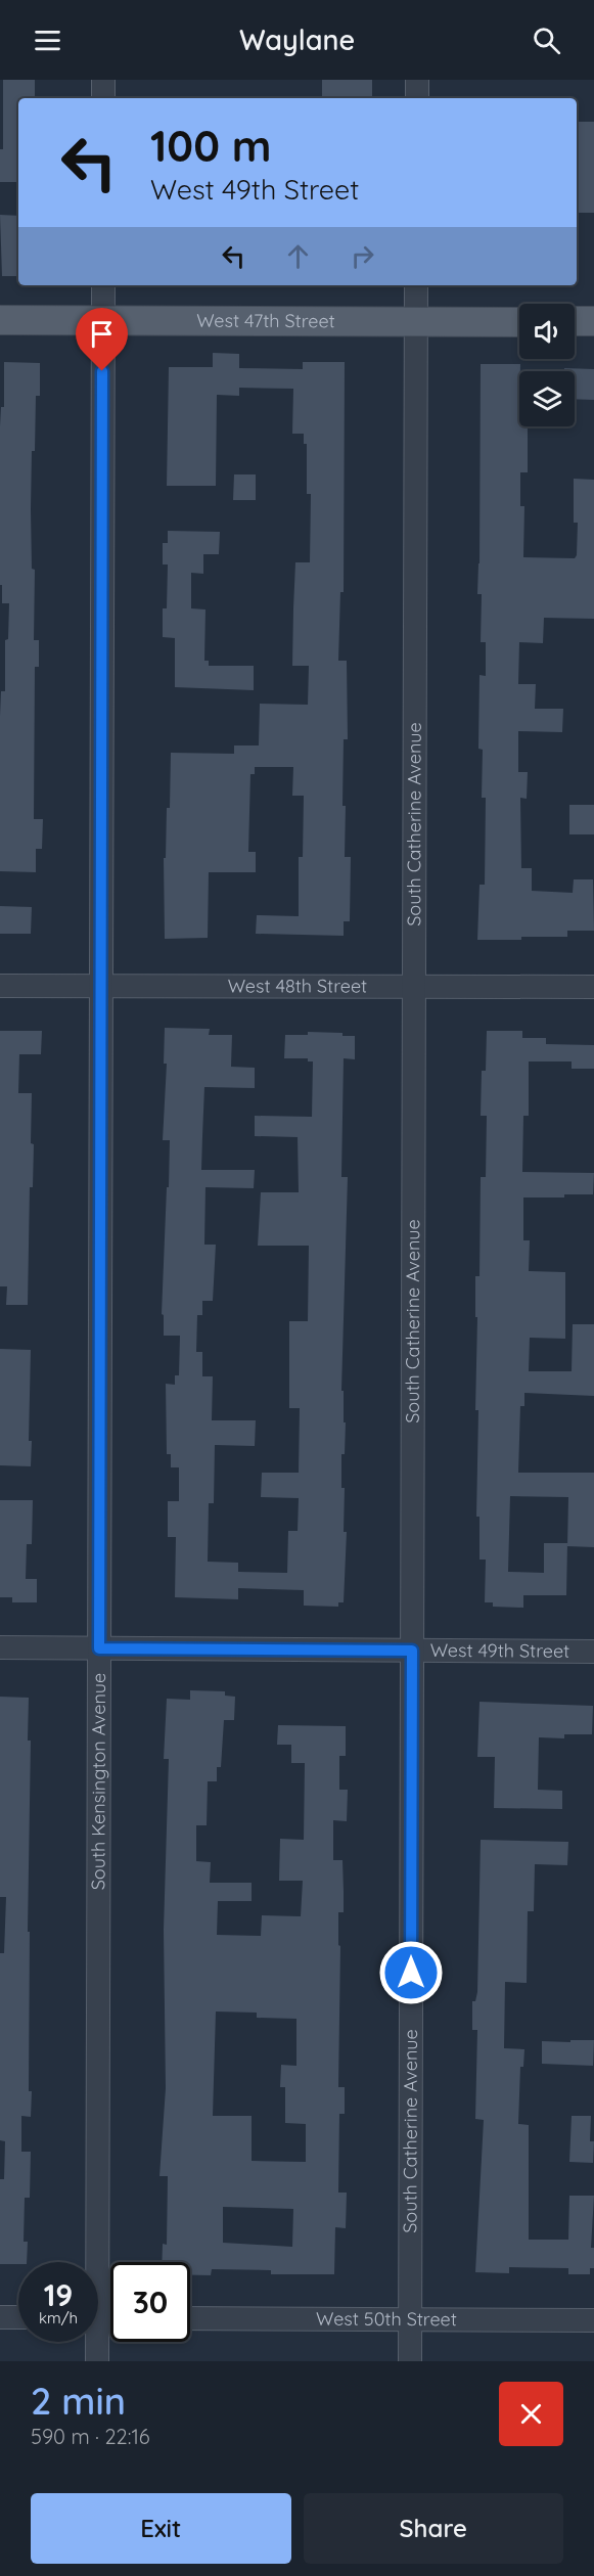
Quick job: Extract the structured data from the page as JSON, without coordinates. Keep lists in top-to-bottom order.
{
  "streets": {
    "main road": ["West 47th Street"],
    "street": [
      "South Catherine Avenue",
      "West 48th Street",
      "West 49th Street",
      "South Kensington Avenue",
      "West 50th Street"
    ]
  },
  "crossings": [
    ["West 47th Street", "South Catherine Avenue"],
    ["West 47th Street", "South Kensington Avenue"],
    ["South Catherine Avenue", "West 48th Street"],
    ["South Catherine Avenue", "West 49th Street"],
    ["South Catherine Avenue", "West 50th Street"],
    ["West 48th Street", "South Kensington Avenue"],
    ["West 49th Street", "South Kensington Avenue"]
  ],
  "page": {
    "header": "Waylane",
    "turn": ["100 m", "West 49th Street"],
    "speed": "19 km/h",
    "limit": "30",
    "heading": ["2 min", "590 m · 22:16"],
    "buttons": ["Exit", "Share"]
  }
}
